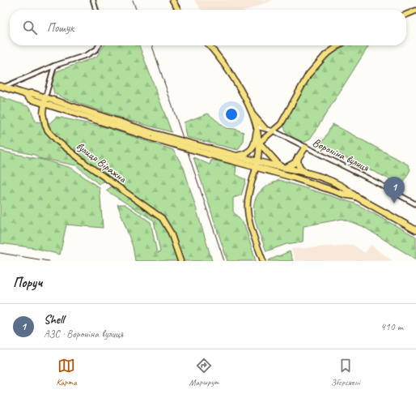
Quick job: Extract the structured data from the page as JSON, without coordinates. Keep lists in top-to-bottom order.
{
  "streets": {
    "main road": ["вулиця Віражна"],
    "street": ["Вороніна вулиця"]
  },
  "page": {
    "search": "Пошук",
    "pins": "1",
    "heading": "Поруч",
    "list": [
      {
        "mark": "1",
        "name": "Shell",
        "note": "АЗС · Вороніна вулиця",
        "value": "410 m"
      }
    ],
    "nav": ["Карта", "Маршрут", "Збережені"]
  }
}
